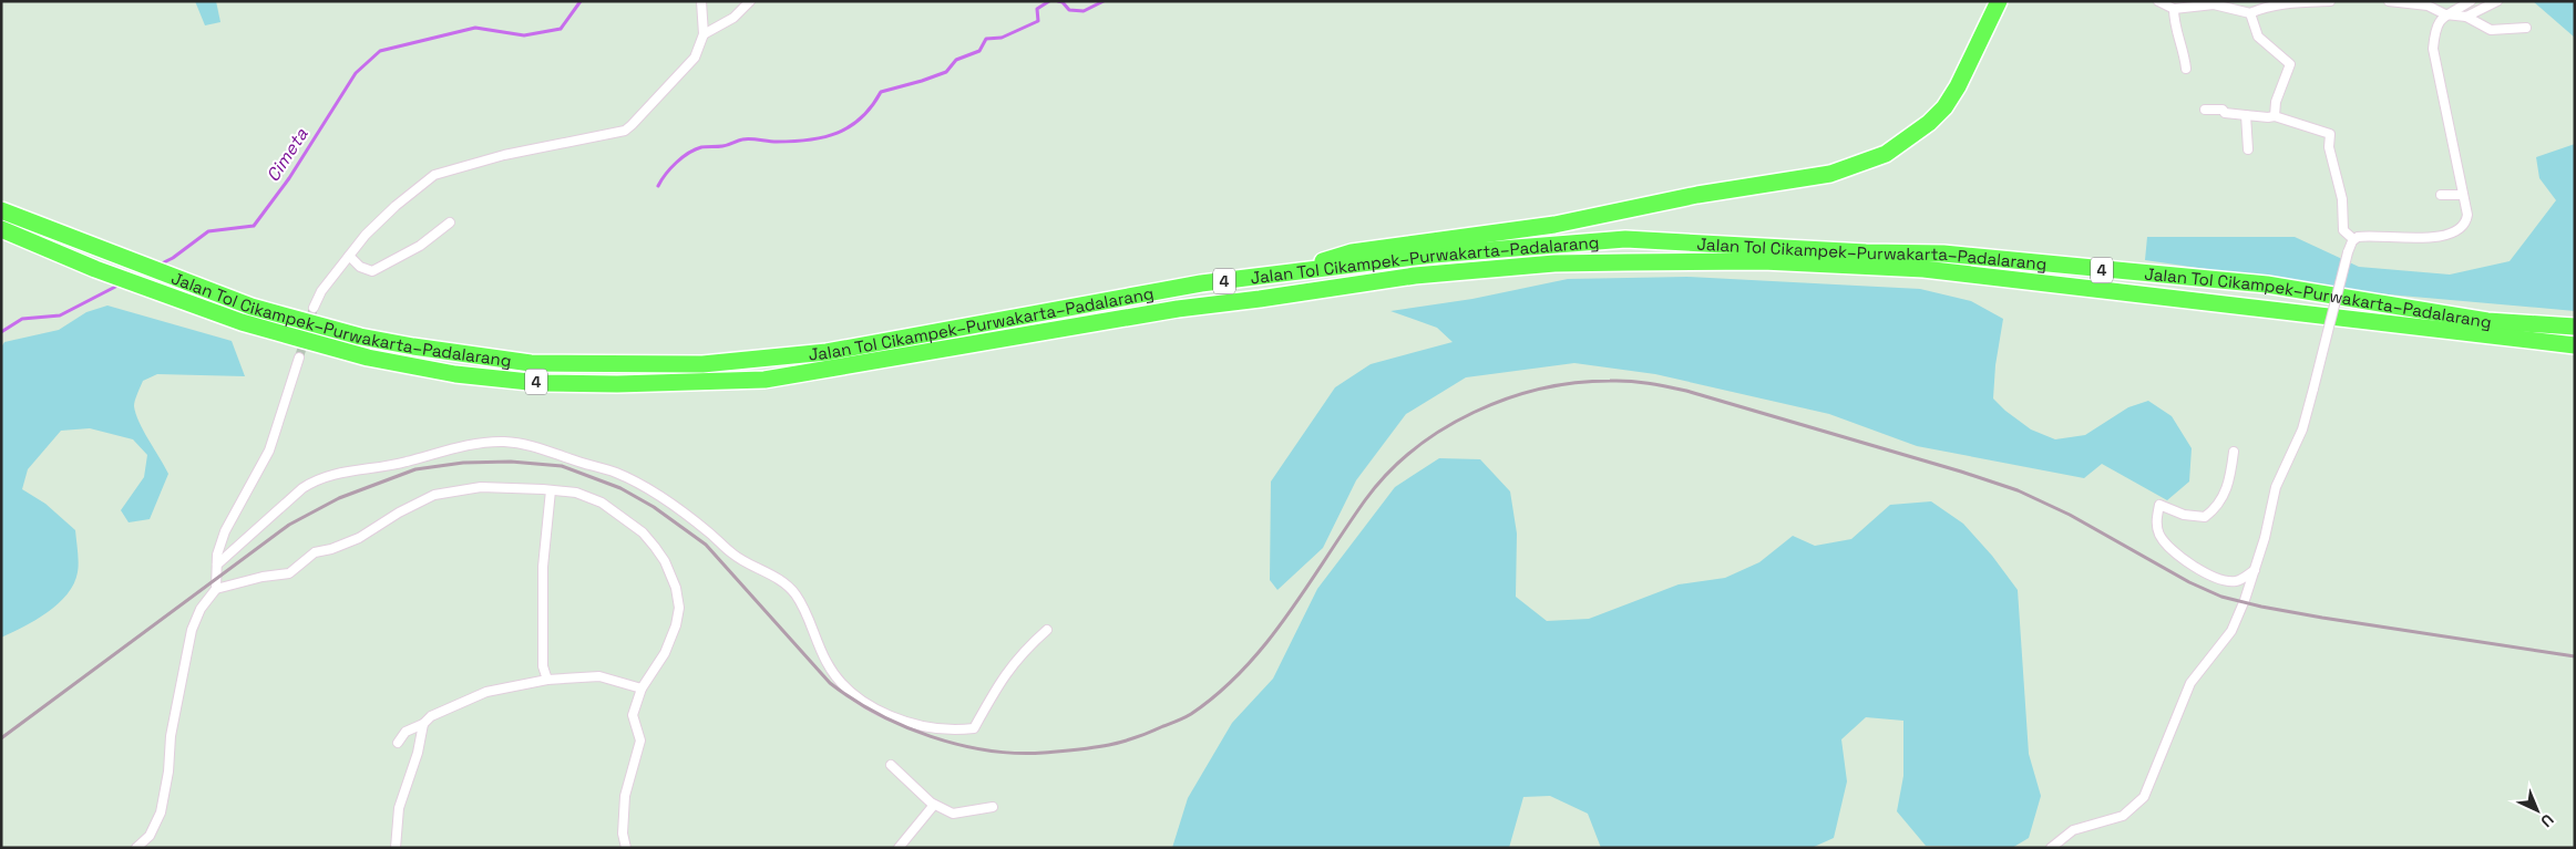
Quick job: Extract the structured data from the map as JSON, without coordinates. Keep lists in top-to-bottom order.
{
  "streets": {
    "highway": ["Jalan Tol Cikampek–Purwakarta–Padalarang", "4"]
  },
  "water": ["Cimeta"],
  "north": "bottom right"
}
